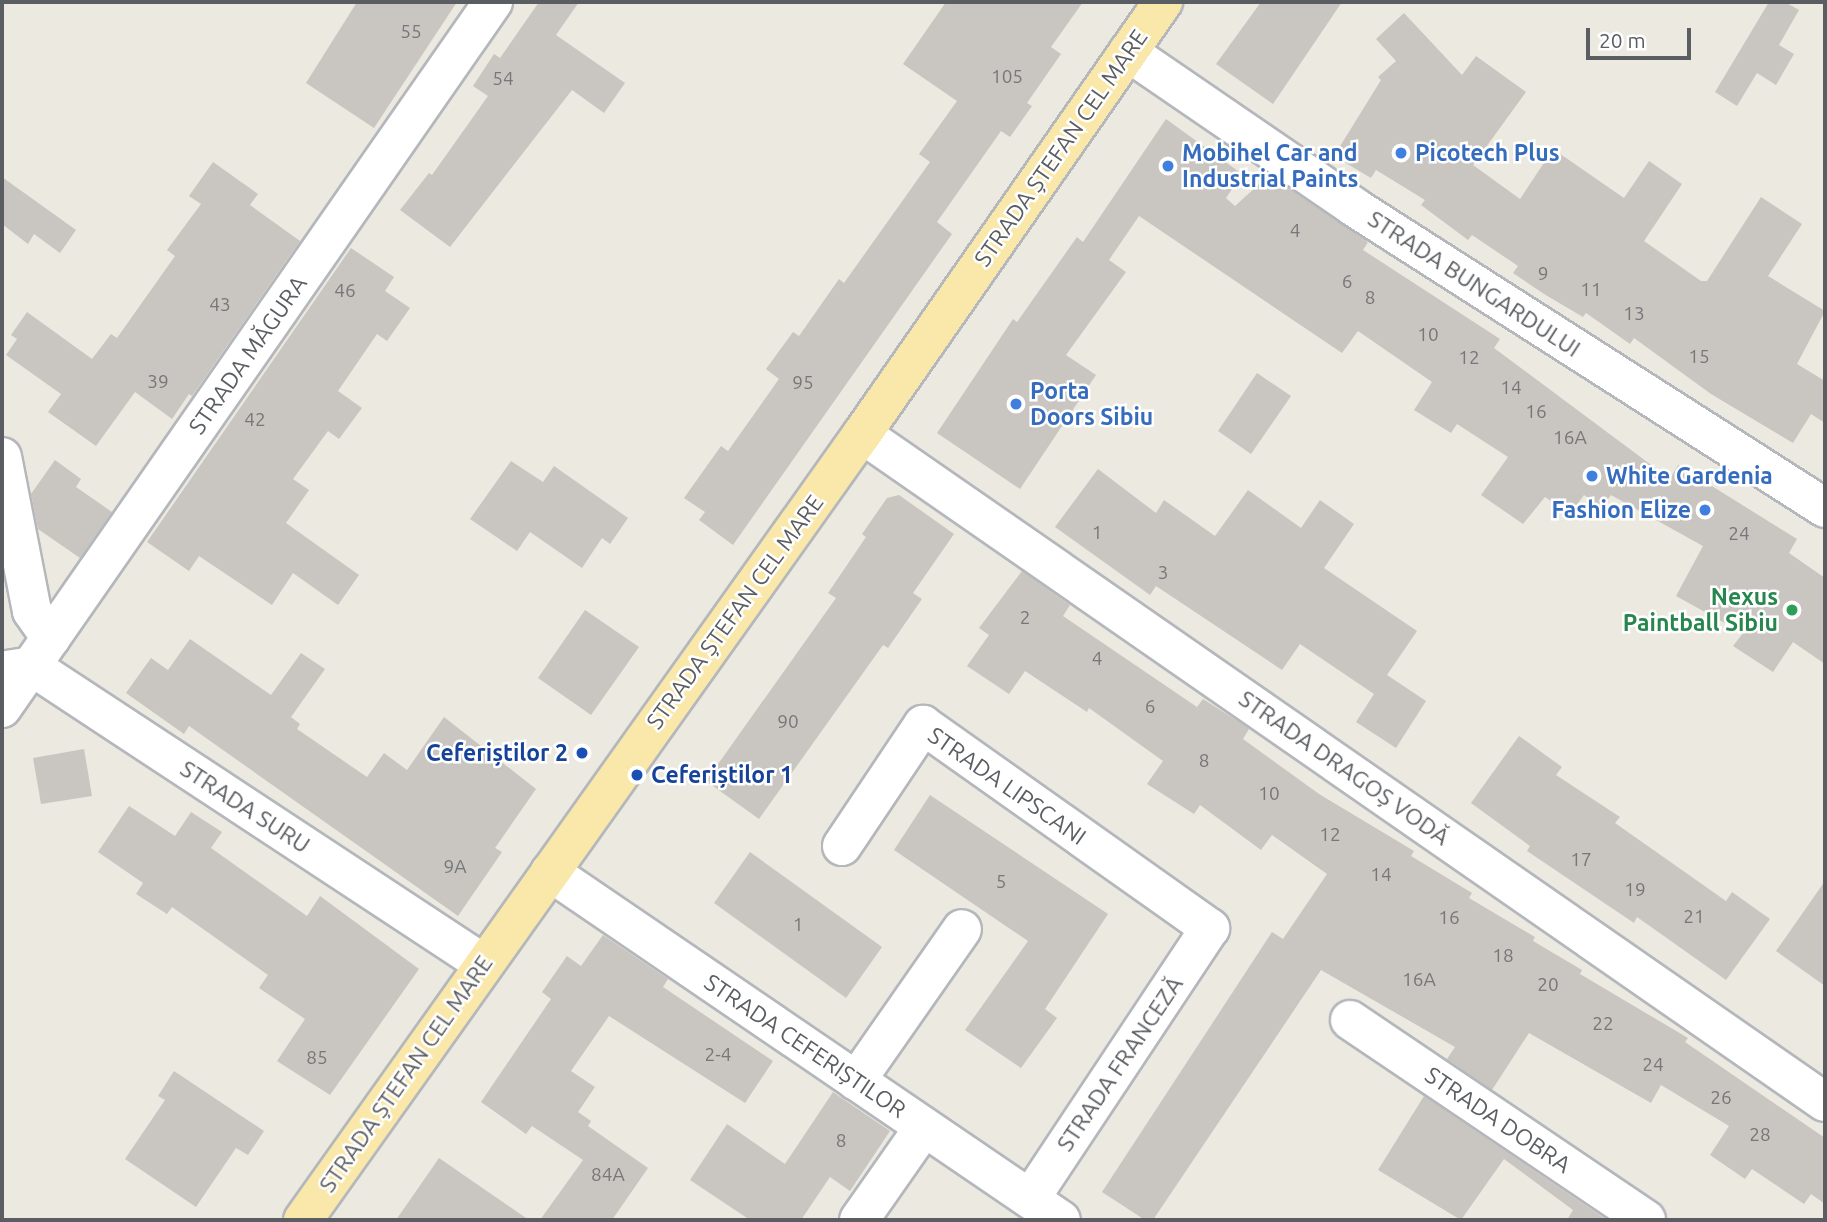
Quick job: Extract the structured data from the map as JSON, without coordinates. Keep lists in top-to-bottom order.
{
  "streets": {
    "main road": ["STRADA ȘTEFAN CEL MARE"],
    "street": [
      "STRADA BUNGARDULUI",
      "STRADA MĂGURA",
      "STRADA DRAGOȘ VODĂ",
      "STRADA LIPSCANI",
      "STRADA SURU",
      "STRADA CEFERIȘTILOR",
      "STRADA FRANCEZĂ",
      "STRADA DOBRA"
    ]
  },
  "crossings": [
    ["STRADA ȘTEFAN CEL MARE", "STRADA BUNGARDULUI"],
    ["STRADA ȘTEFAN CEL MARE", "STRADA DRAGOȘ VODĂ"],
    ["STRADA ȘTEFAN CEL MARE", "STRADA SURU"],
    ["STRADA ȘTEFAN CEL MARE", "STRADA CEFERIȘTILOR"],
    ["STRADA MĂGURA", "STRADA SURU"],
    ["STRADA LIPSCANI", "STRADA FRANCEZĂ"],
    ["STRADA CEFERIȘTILOR", "STRADA FRANCEZĂ"]
  ],
  "places": [
    "Picotech Plus",
    "Mobihel Car and Industrial Paints",
    "Porta Doors Sibiu",
    "White Gardenia",
    "Fashion Elize",
    "Nexus Paintball Sibiu",
    "Ceferiștilor 2",
    "Ceferiștilor 1"
  ],
  "house_numbers": [
    "55",
    "105",
    "54",
    "4",
    "9",
    "6",
    "11",
    "46",
    "8",
    "43",
    "13",
    "10",
    "15",
    "12",
    "39",
    "95",
    "14",
    "16",
    "42",
    "16A",
    "1",
    "24",
    "3",
    "2",
    "4",
    "6",
    "90",
    "8",
    "10",
    "12",
    "17",
    "9A",
    "14",
    "5",
    "19",
    "21",
    "16",
    "1",
    "18",
    "16A",
    "20",
    "22",
    "2-4",
    "85",
    "24",
    "26",
    "28",
    "8",
    "84A"
  ],
  "scale_bar": "20 m"
}
